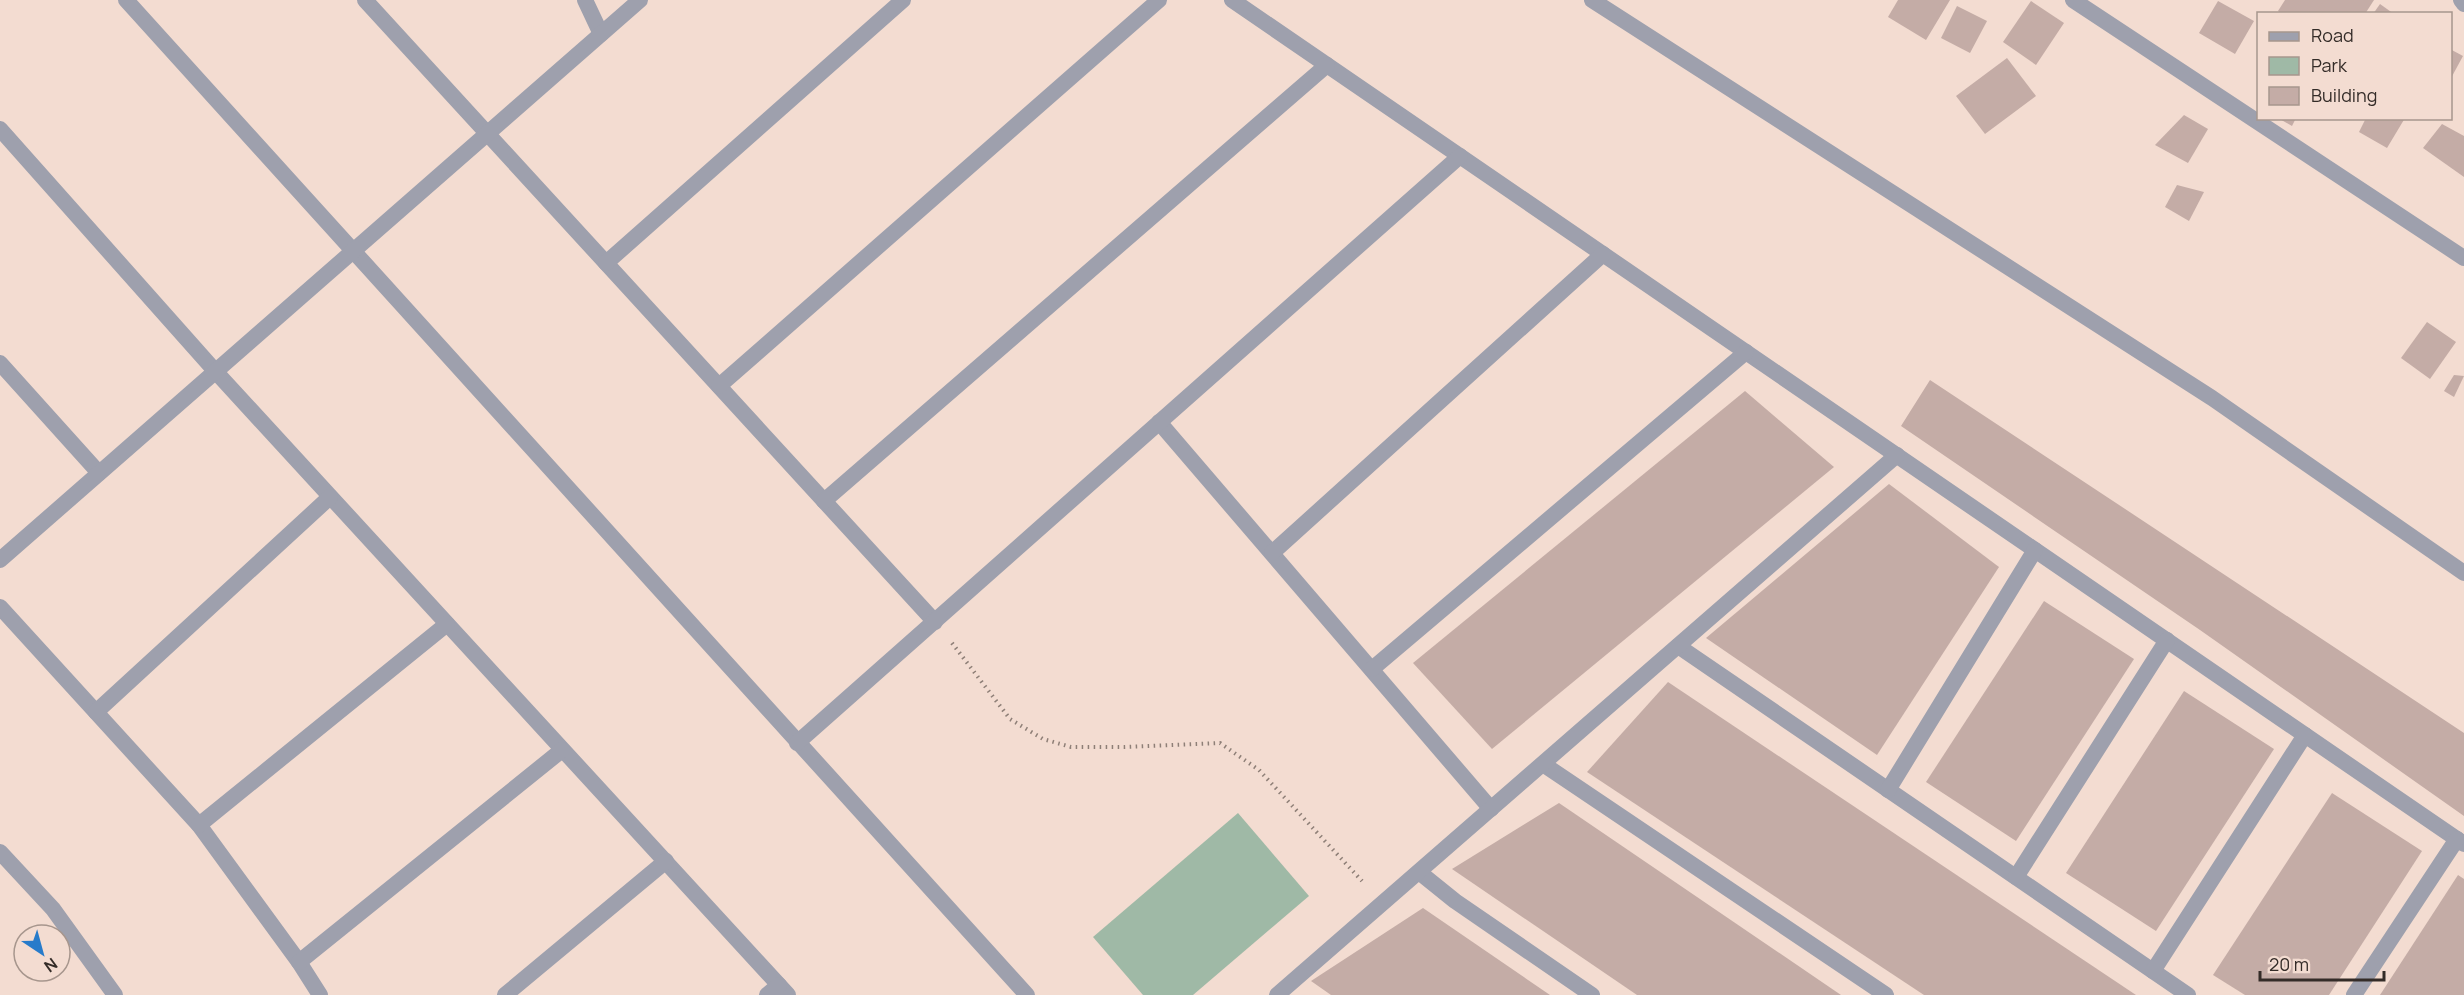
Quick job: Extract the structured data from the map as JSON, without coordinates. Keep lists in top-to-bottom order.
{
  "legend": ["Road", "Park", "Building"],
  "scale_bar": "20 m",
  "north": "bottom right"
}
